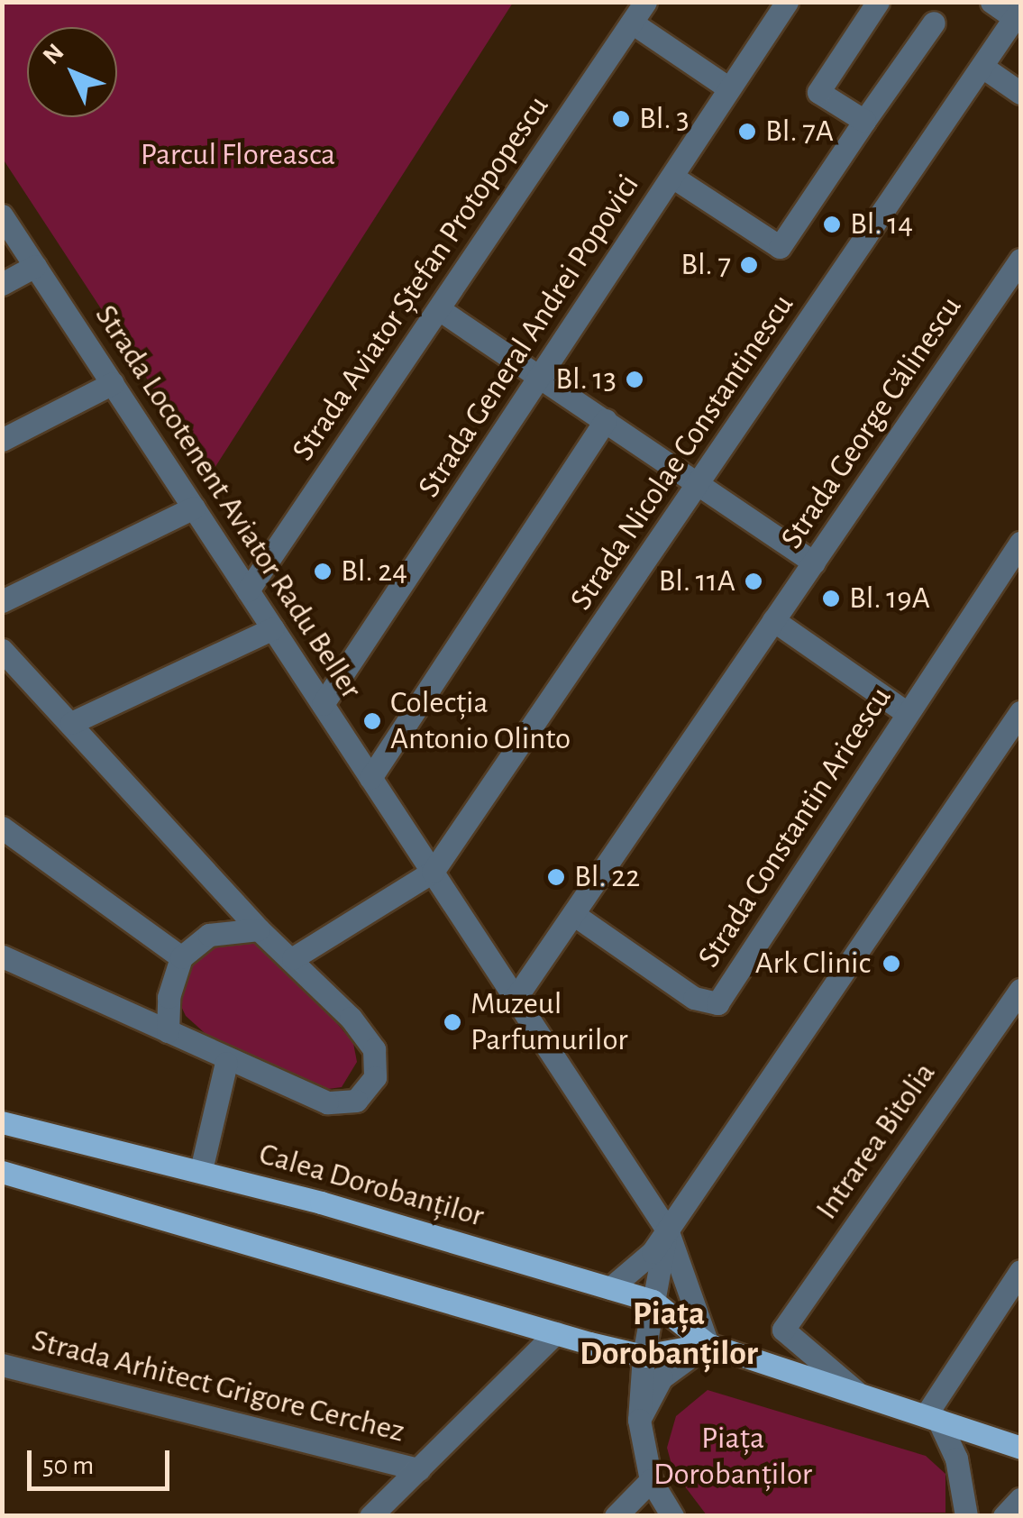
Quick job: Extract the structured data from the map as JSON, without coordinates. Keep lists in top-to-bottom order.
{
  "streets": {
    "main road": ["Calea Dorobanților"],
    "street": [
      "Strada Aviator Ștefan Protopopescu",
      "Strada General Andrei Popovici",
      "Strada George Călinescu",
      "Strada Nicolae Constantinescu",
      "Strada Locotenent Aviator Radu Beller",
      "Strada Constantin Aricescu",
      "Intrarea Bitolia",
      "Strada Arhitect Grigore Cerchez"
    ]
  },
  "crossings": [
    ["Strada Aviator Ștefan Protopopescu", "Strada Locotenent Aviator Radu Beller"],
    ["Strada General Andrei Popovici", "Strada Locotenent Aviator Radu Beller"],
    ["Strada George Călinescu", "Strada Locotenent Aviator Radu Beller"],
    ["Strada George Călinescu", "Strada Constantin Aricescu"],
    ["Strada Nicolae Constantinescu", "Strada Locotenent Aviator Radu Beller"],
    ["Strada Locotenent Aviator Radu Beller", "Calea Dorobanților"],
    ["Intrarea Bitolia", "Calea Dorobanților"]
  ],
  "districts": ["Piața Dorobanților"],
  "parks": ["Parcul Floreasca", "Piața Dorobanților"],
  "places": [
    "Bl. 3",
    "Bl. 7A",
    "Bl. 14",
    "Bl. 7",
    "Bl. 13",
    "Bl. 24",
    "Bl. 11A",
    "Bl. 19A",
    "Colecția Antonio Olinto",
    "Bl. 22",
    "Ark Clinic",
    "Muzeul Parfumurilor"
  ],
  "scale_bar": "50 m",
  "north": "top left"
}
